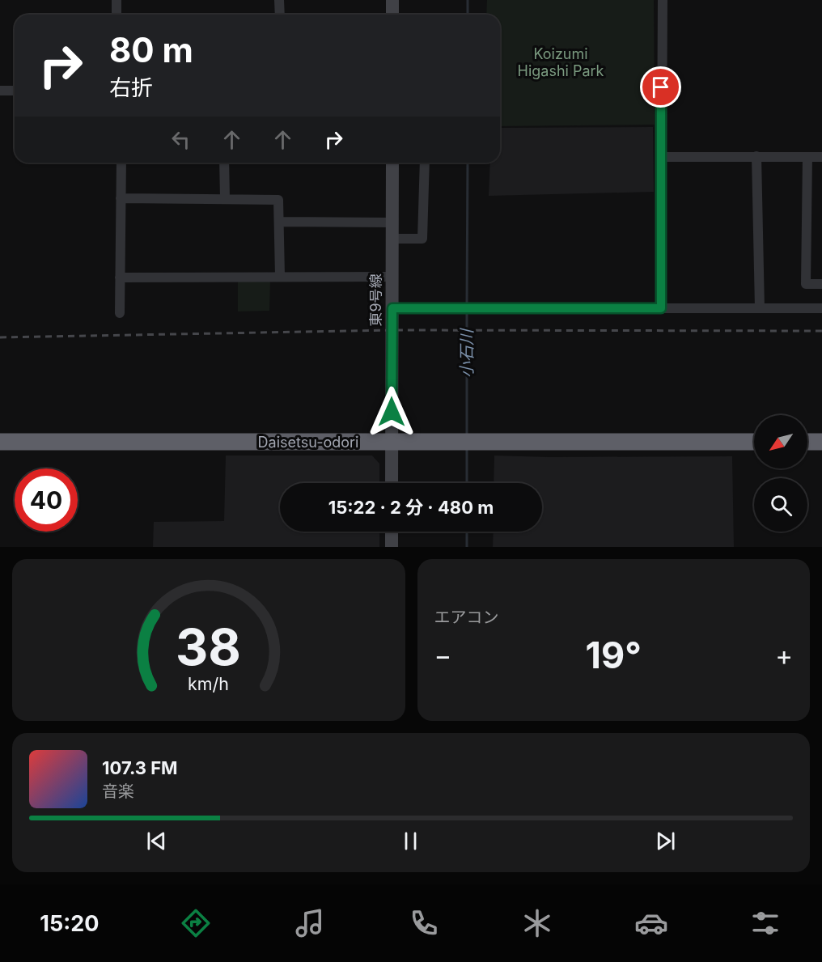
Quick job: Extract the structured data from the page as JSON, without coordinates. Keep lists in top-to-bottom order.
{
  "streets": {
    "highway": ["Daisetsu-odori"],
    "street": ["東9号線"]
  },
  "crossings": [
    ["東9号線", "Daisetsu-odori"]
  ],
  "water": ["小石川"],
  "parks": ["Koizumi Higashi Park"],
  "north": "bottom left",
  "page": {
    "turn": ["80 m", "右折"],
    "limit": "40",
    "trip": "15:22 · 2 分 · 480 m",
    "tile": "エアコン",
    "heat": ["−", "19°", "+"],
    "song": ["107.3 FM", "音楽"],
    "tabs": "15:20",
    "gauge": ["38", "km/h"]
  }
}
